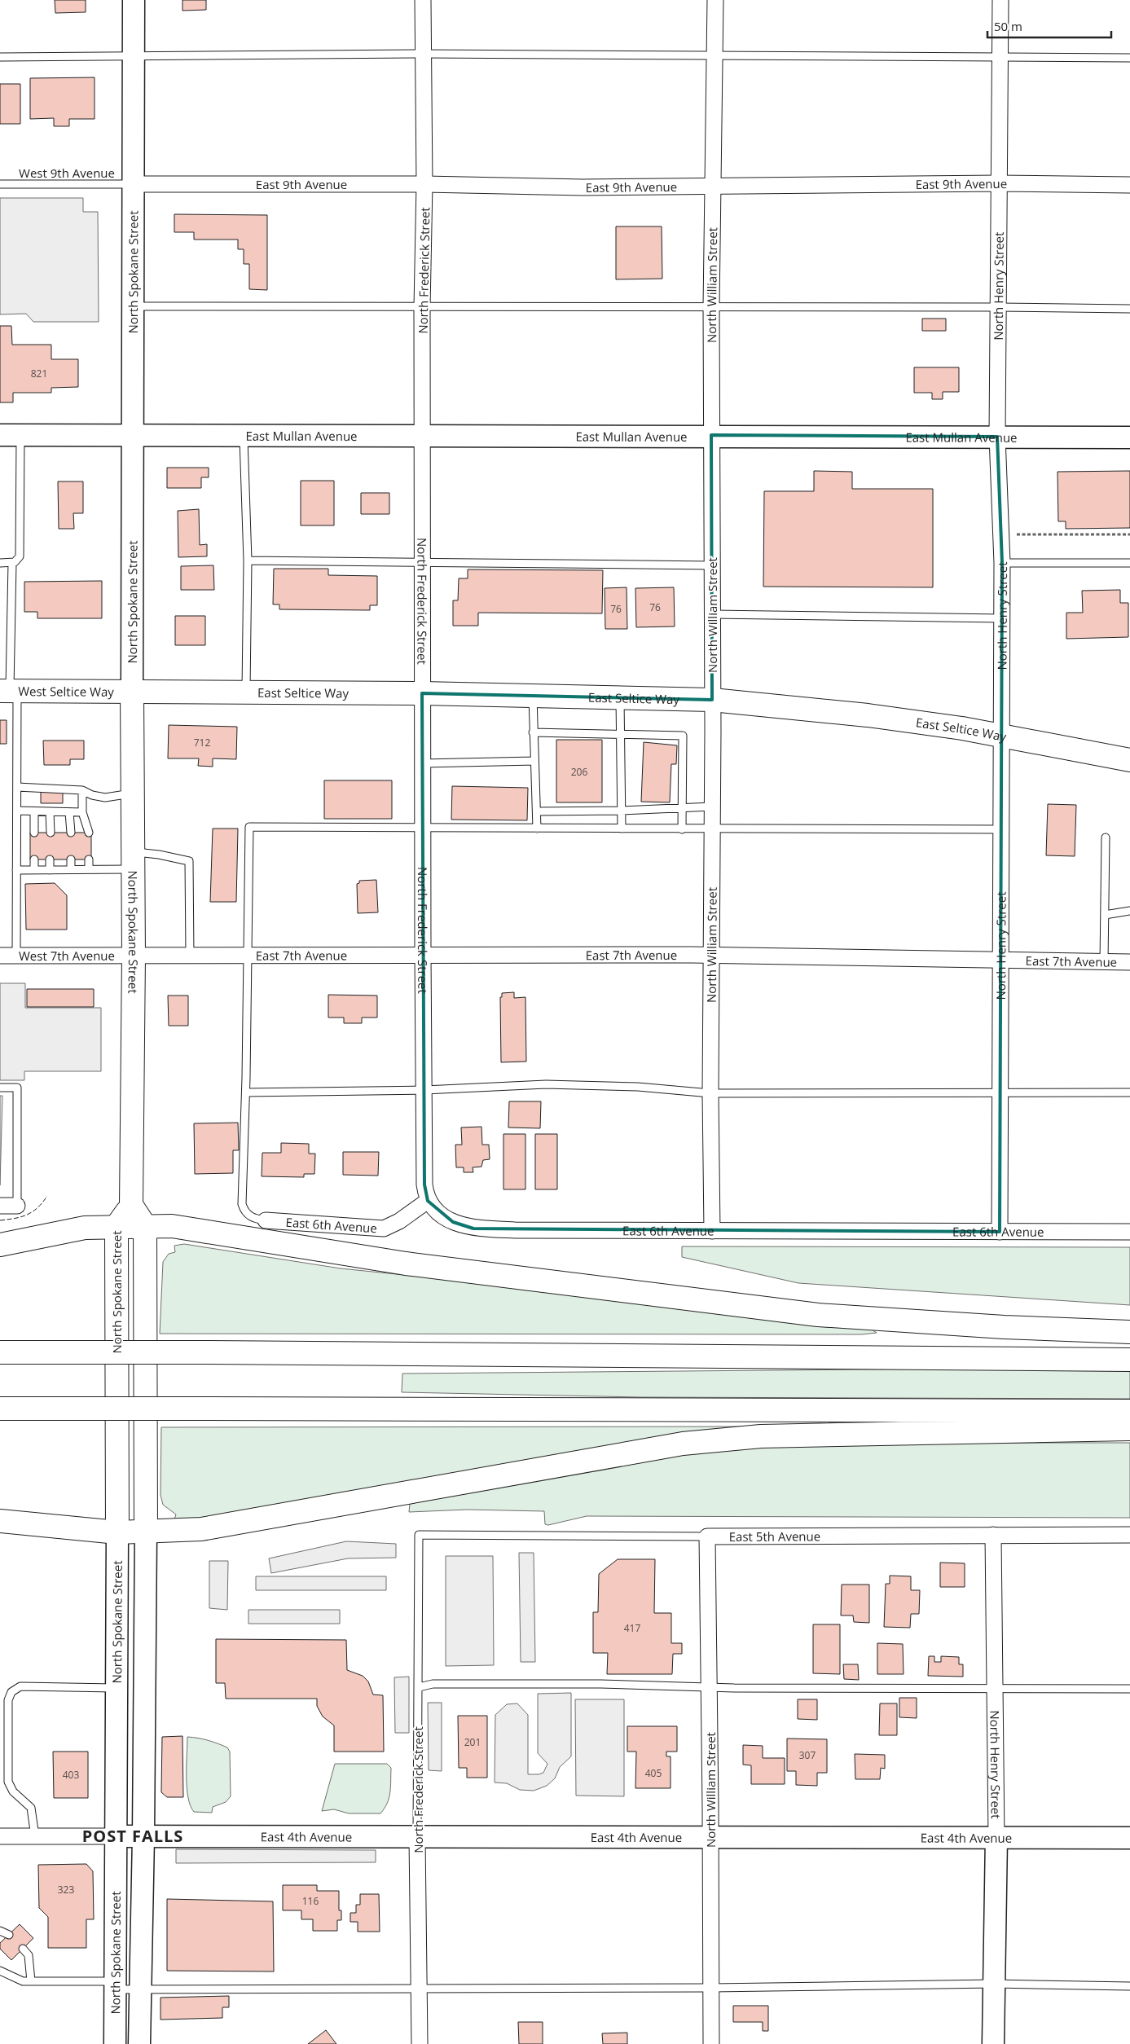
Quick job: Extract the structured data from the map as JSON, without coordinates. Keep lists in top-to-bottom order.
{
  "streets": {
    "main road": ["North Spokane Street", "West Seltice Way", "East Seltice Way"],
    "street": [
      "East 9th Avenue",
      "North Frederick Street",
      "North William Street",
      "North Henry Street",
      "East Mullan Avenue",
      "East 7th Avenue",
      "West 7th Avenue",
      "East 6th Avenue",
      "East 5th Avenue",
      "East 4th Avenue"
    ],
    "lane": ["West 9th Avenue"]
  },
  "crossings": [
    ["West 9th Avenue", "East 9th Avenue"],
    ["West 9th Avenue", "North Spokane Street"],
    ["East 9th Avenue", "North Frederick Street"],
    ["East 9th Avenue", "North Spokane Street"],
    ["East 9th Avenue", "North William Street"],
    ["East 9th Avenue", "North Henry Street"],
    ["North Frederick Street", "East Mullan Avenue"],
    ["North Frederick Street", "East Seltice Way"],
    ["North Frederick Street", "East 7th Avenue"],
    ["North Frederick Street", "East 6th Avenue"],
    ["North Frederick Street", "East 5th Avenue"],
    ["North Frederick Street", "East 4th Avenue"],
    ["North Spokane Street", "East Mullan Avenue"],
    ["North Spokane Street", "West Seltice Way"],
    ["North Spokane Street", "East Seltice Way"],
    ["North Spokane Street", "East 7th Avenue"],
    ["North Spokane Street", "West 7th Avenue"],
    ["North Spokane Street", "East 4th Avenue"],
    ["North William Street", "East Mullan Avenue"],
    ["North William Street", "East Seltice Way"],
    ["North William Street", "East 7th Avenue"],
    ["North William Street", "East 6th Avenue"],
    ["North William Street", "East 5th Avenue"],
    ["North William Street", "East 4th Avenue"],
    ["North Henry Street", "East Mullan Avenue"],
    ["North Henry Street", "East Seltice Way"],
    ["North Henry Street", "East 7th Avenue"],
    ["North Henry Street", "East 6th Avenue"],
    ["North Henry Street", "East 5th Avenue"],
    ["North Henry Street", "East 4th Avenue"],
    ["West Seltice Way", "East Seltice Way"],
    ["East 7th Avenue", "West 7th Avenue"]
  ],
  "districts": ["POST FALLS"],
  "house_numbers": [
    "821",
    "76",
    "76",
    "712",
    "206",
    "417",
    "201",
    "307",
    "405",
    "403",
    "323",
    "116"
  ],
  "scale_bar": "50 m"
}
